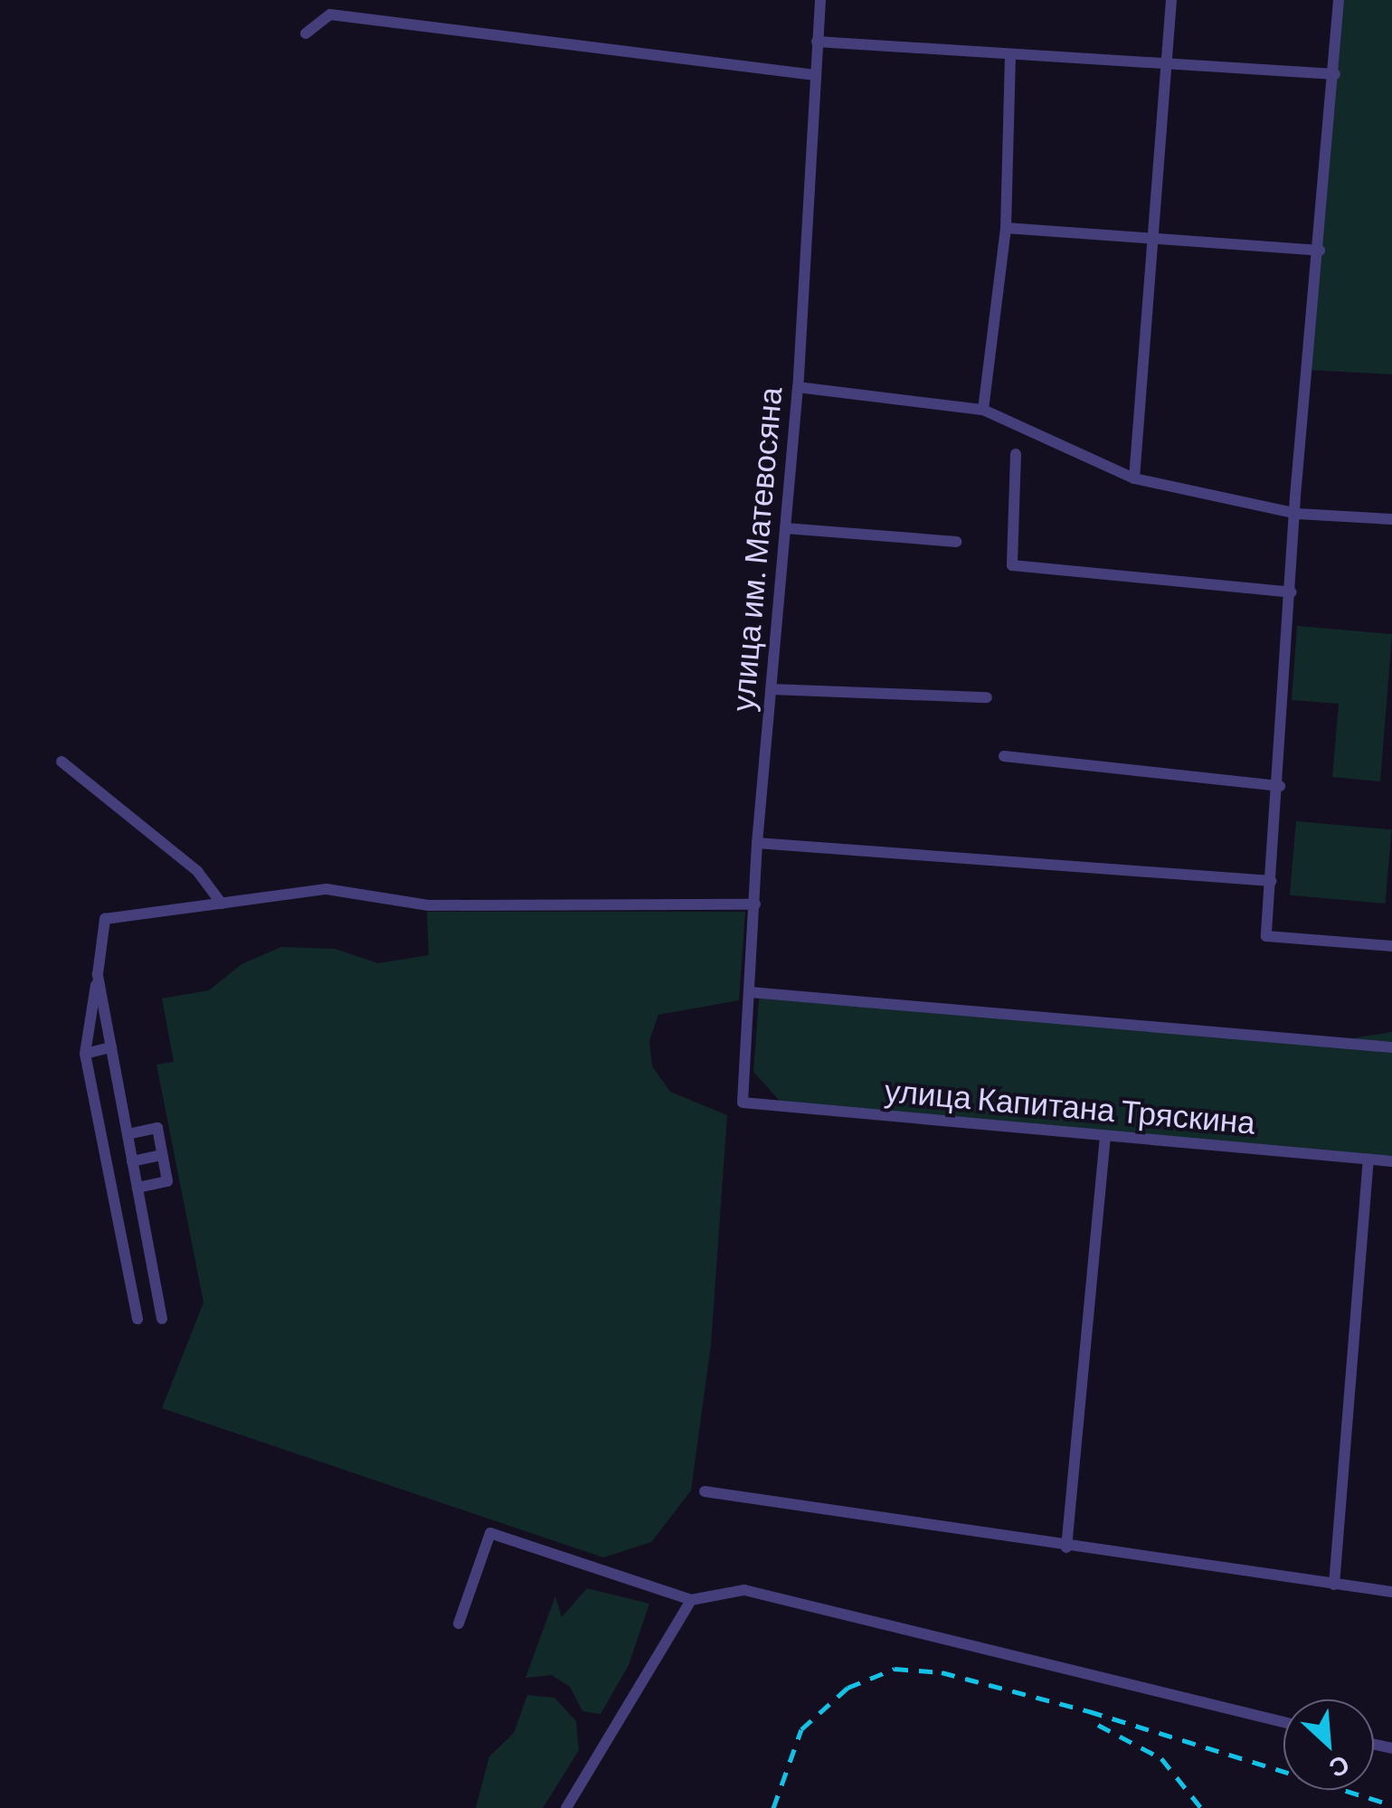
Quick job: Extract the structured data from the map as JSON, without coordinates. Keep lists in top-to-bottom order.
{
  "streets": {
    "street": ["улица им. Матевосяна", "улица Капитана Тряскина"]
  },
  "crossings": [
    ["улица им. Матевосяна", "улица Капитана Тряскина"]
  ],
  "north": "bottom right"
}
